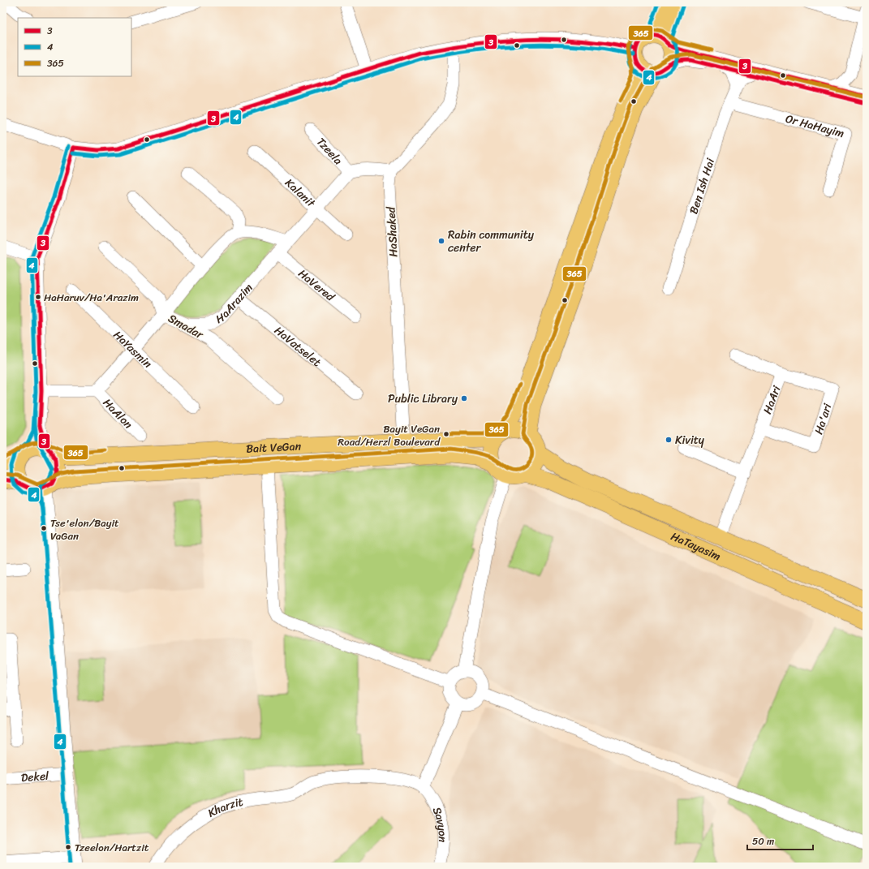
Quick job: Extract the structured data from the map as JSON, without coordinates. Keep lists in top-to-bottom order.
{
  "streets": {
    "main road": ["Bait VeGan", "HaTayasim"],
    "street": [
      "Or HaHayim",
      "Tzeela",
      "Ben Ish Hai",
      "Kalanit",
      "HaShaked",
      "HaVered",
      "HaArazim",
      "Smadar",
      "HaVatselet",
      "HaYasmin",
      "HaAri",
      "HaAlon",
      "Ha'ari",
      "Dekel",
      "Kharzit",
      "Savyon"
    ]
  },
  "crossings": [
    ["Or HaHayim", "Ben Ish Hai"],
    ["Tzeela", "HaArazim"],
    ["Kalanit", "HaArazim"],
    ["HaShaked", "Bait VeGan"],
    ["HaVered", "HaArazim"],
    ["HaArazim", "Smadar"],
    ["HaArazim", "HaVatselet"],
    ["HaAri", "Ha'ari"],
    ["HaAri", "HaTayasim"],
    ["Bait VeGan", "HaTayasim"],
    ["Kharzit", "Savyon"]
  ],
  "places": [
    "Rabin community center",
    "HaHaruv/Ha'Arazim",
    "Public Library",
    "Bayit VeGan Road/Herzl Boulevard",
    "Kivity",
    "Tse'elon/Bayit VaGan",
    "Tzeelon/Hartzit"
  ],
  "lines": ["transit line 4", "transit line 365", "transit line 3"],
  "legend": ["3", "4", "365"],
  "scale_bar": "50 m"
}
